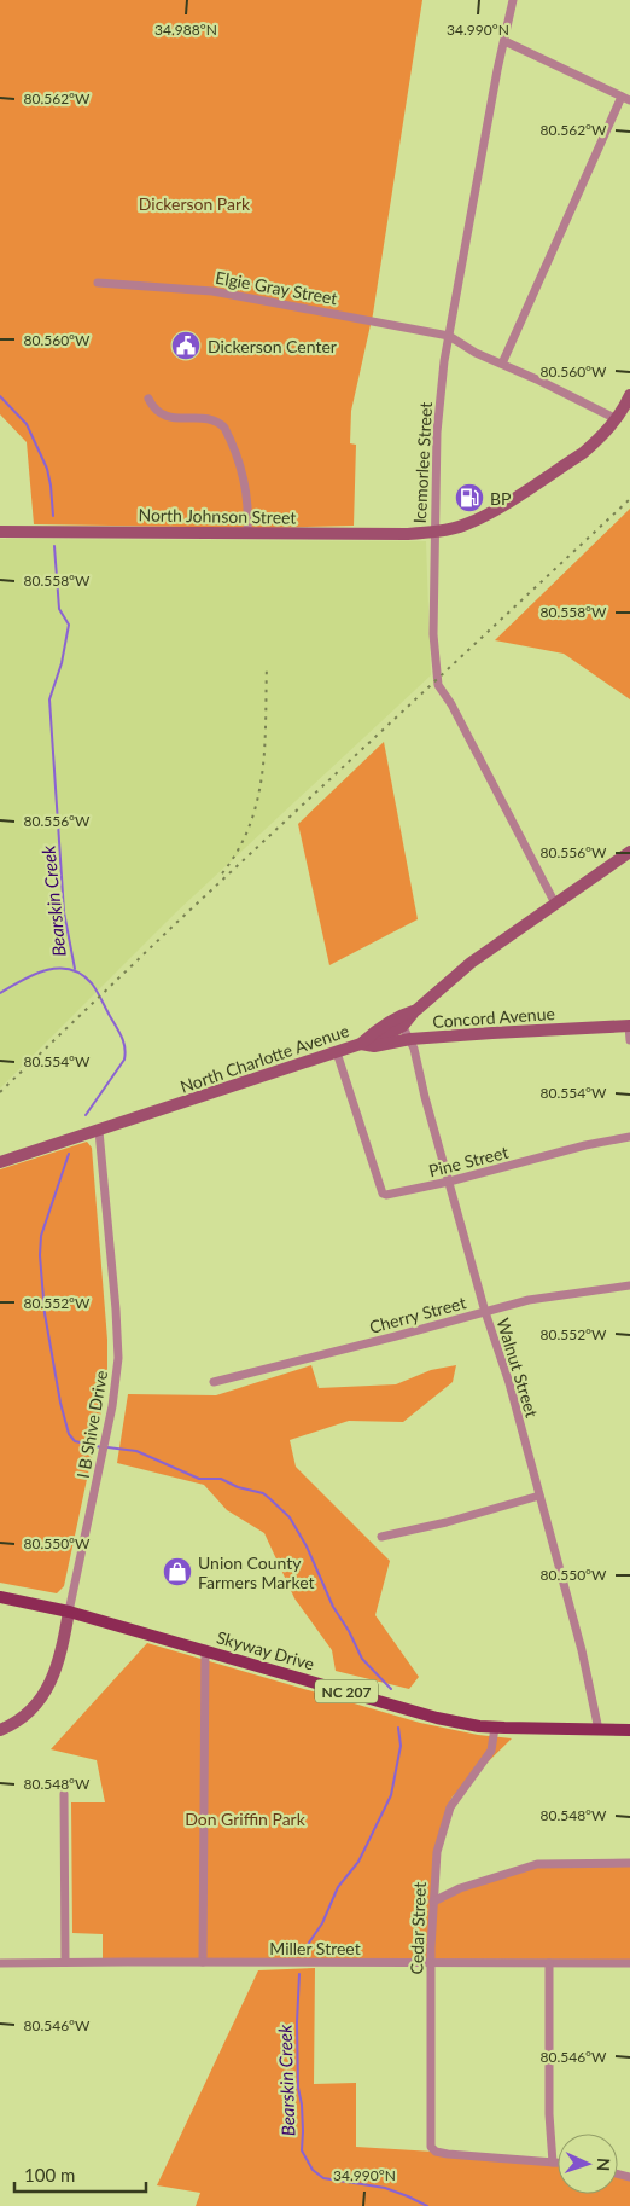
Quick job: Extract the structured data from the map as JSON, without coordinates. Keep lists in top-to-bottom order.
{
  "streets": {
    "main road": [
      "North Johnson Street",
      "Concord Avenue",
      "North Charlotte Avenue",
      "Skyway Drive",
      "NC 207"
    ],
    "street": [
      "Elgie Gray Street",
      "Icemorlee Street",
      "Pine Street",
      "Cherry Street",
      "Walnut Street",
      "I B Shive Drive",
      "Cedar Street",
      "Miller Street"
    ]
  },
  "crossings": [
    ["Elgie Gray Street", "Icemorlee Street"],
    ["Icemorlee Street", "North Johnson Street"],
    ["Concord Avenue", "North Charlotte Avenue"],
    ["Concord Avenue", "Walnut Street"],
    ["North Charlotte Avenue", "Pine Street"],
    ["North Charlotte Avenue", "Walnut Street"],
    ["North Charlotte Avenue", "I B Shive Drive"],
    ["Pine Street", "Walnut Street"],
    ["Cherry Street", "Walnut Street"],
    ["Walnut Street", "Skyway Drive"],
    ["I B Shive Drive", "Skyway Drive"],
    ["Skyway Drive", "Cedar Street"],
    ["Cedar Street", "Miller Street"]
  ],
  "water": ["Bearskin Creek"],
  "parks": ["Dickerson Park", "Don Griffin Park"],
  "places": {
    "public building": ["Dickerson Center"],
    "fuel station": ["BP"],
    "shop": ["Union County Farmers Market"]
  },
  "scale_bar": "100 m",
  "north": "right",
  "coordinates": [
    "34.988°N",
    "34.990°N",
    "80.562°W",
    "80.560°W",
    "80.558°W",
    "80.556°W",
    "80.554°W",
    "80.552°W",
    "80.550°W",
    "80.548°W",
    "80.546°W"
  ]
}
